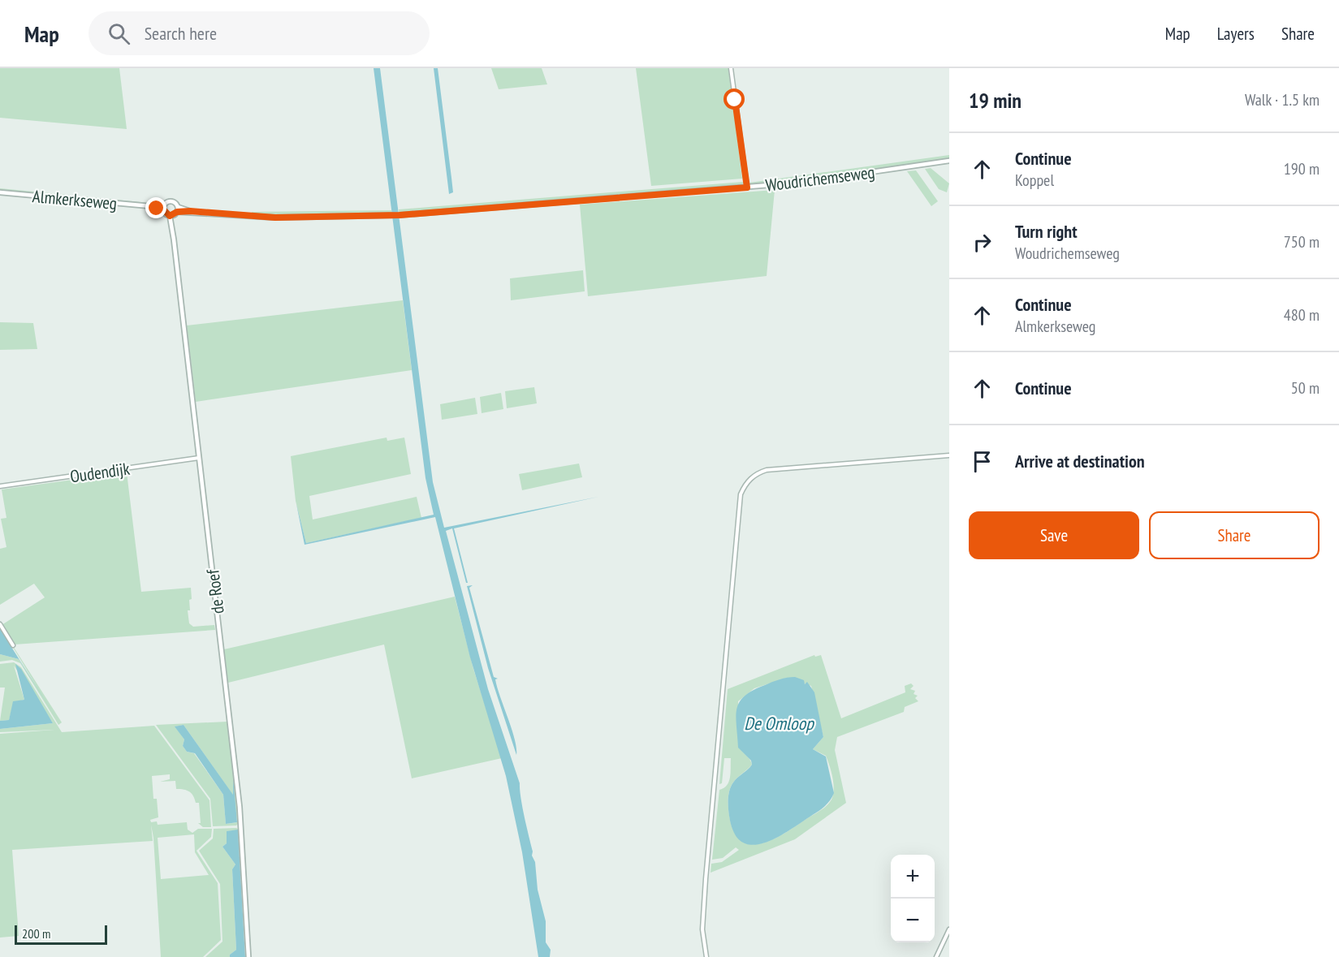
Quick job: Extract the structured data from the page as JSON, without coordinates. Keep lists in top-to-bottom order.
{
  "streets": {
    "street": [
      "Woudrichemseweg",
      "Almkerkseweg",
      "Oudendijk",
      "de Roef"
    ]
  },
  "crossings": [
    ["Woudrichemseweg", "Almkerkseweg"],
    ["Oudendijk", "de Roef"]
  ],
  "water": ["De Omloop"],
  "scale_bar": "200 m",
  "page": {
    "header": "Map",
    "search": "Search here",
    "nav": ["Map", "Layers", "Share"],
    "heading": ["19 min", "Walk · 1.5 km"],
    "list": [
      ["Continue", "Koppel", "190 m"],
      ["Turn right", "Woudrichemseweg", "750 m"],
      ["Continue", "Almkerkseweg", "480 m"],
      ["Continue", "50 m"],
      "Arrive at destination"
    ],
    "buttons": ["Save", "Share"],
    "map_buttons": ["+", "−"],
    "scale": "200 m"
  }
}
